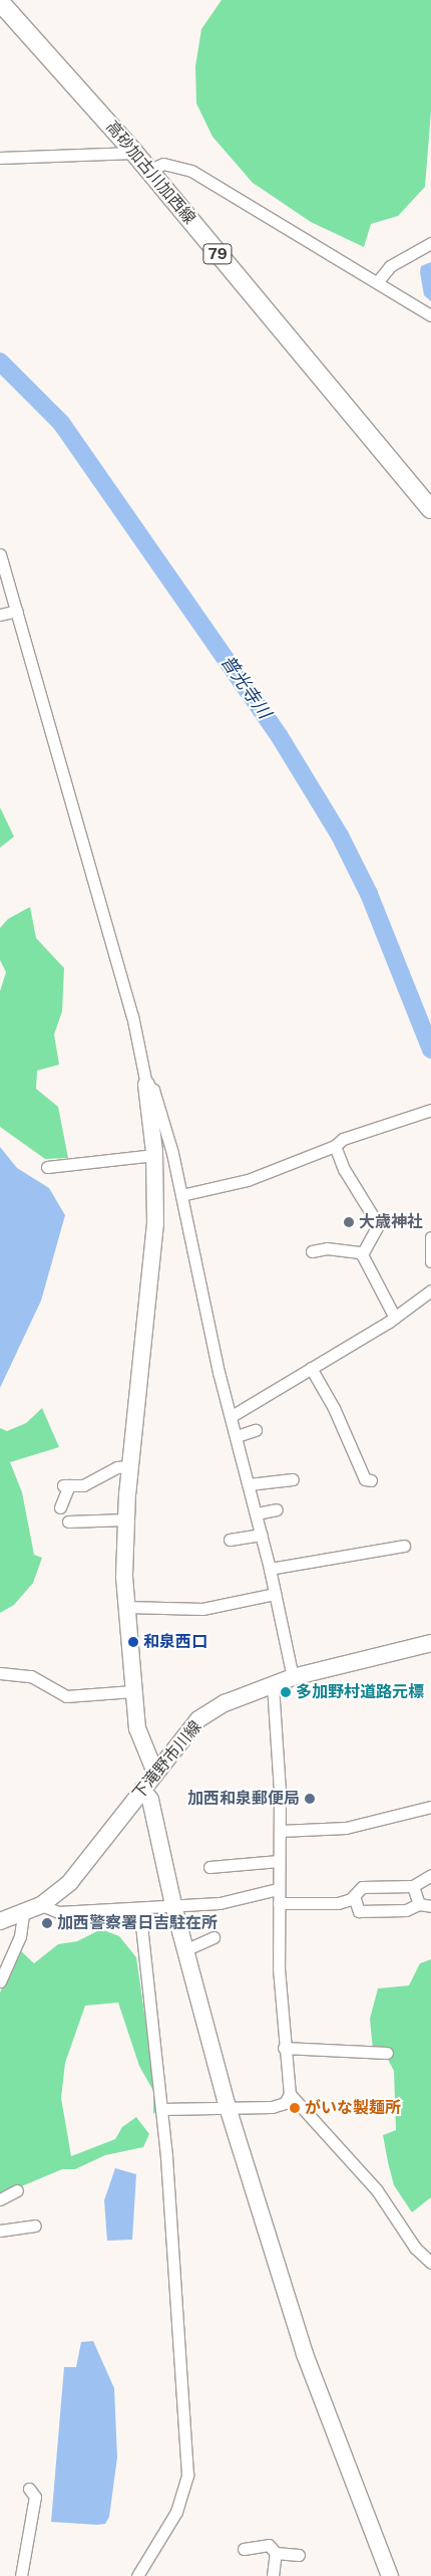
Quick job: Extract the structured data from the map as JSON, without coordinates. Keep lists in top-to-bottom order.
{
  "streets": {
    "main road": ["高砂加古川加西線", "79"],
    "street": ["下滝野市川線"]
  },
  "water": ["普光寺川"],
  "places": [
    "大歳神社",
    "和泉西口",
    "多加野村道路元標",
    "加西和泉郵便局",
    "加西警察署日吉駐在所",
    "がいな製麺所"
  ]
}
